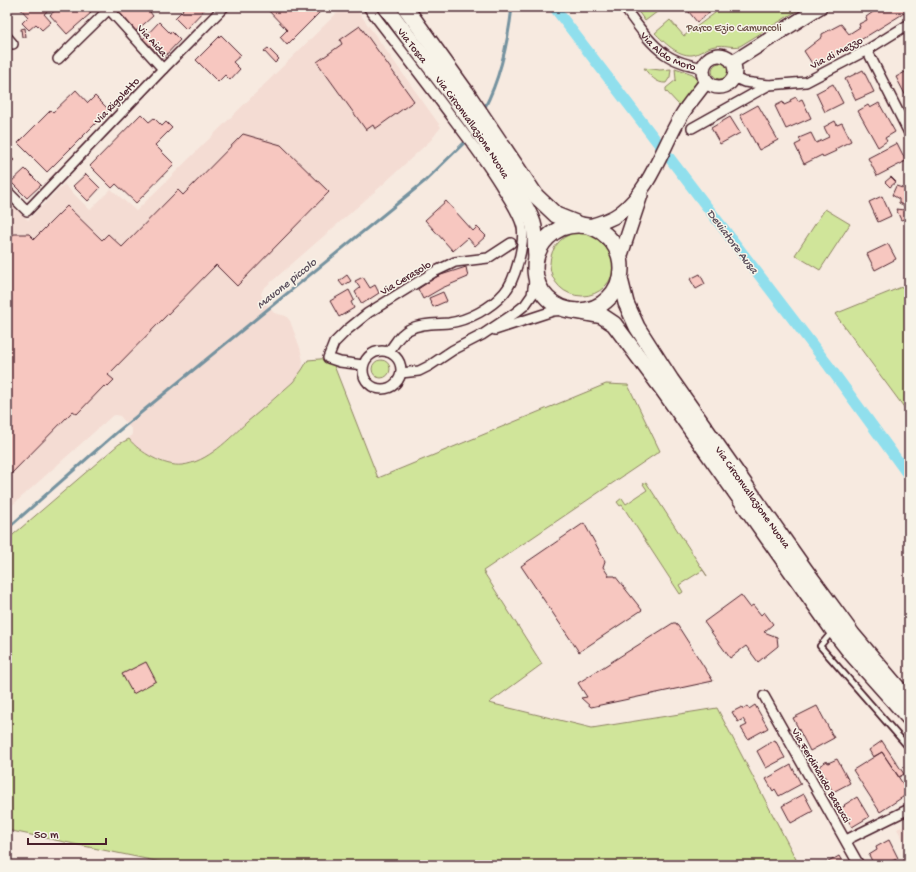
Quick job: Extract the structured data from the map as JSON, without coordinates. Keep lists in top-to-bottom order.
{
  "streets": {
    "main road": ["Via Circonvallazione Nuova"],
    "street": [
      "Via Aida",
      "Via Tosca",
      "Via Aldo Moro",
      "Via di Mezzo",
      "Via Rigoletto",
      "Via Cerasolo",
      "Via Ferdinando Bascucci"
    ]
  },
  "crossings": [
    ["Via Aida", "Via Rigoletto"],
    ["Via Tosca", "Via Circonvallazione Nuova"],
    ["Via Tosca", "Via Cerasolo"],
    ["Via Aldo Moro", "Via di Mezzo"]
  ],
  "water": ["Deviatore Ausa", "Mavone piccolo"],
  "parks": ["Parco Ezio Camuncoli"],
  "scale_bar": "50 m"
}
